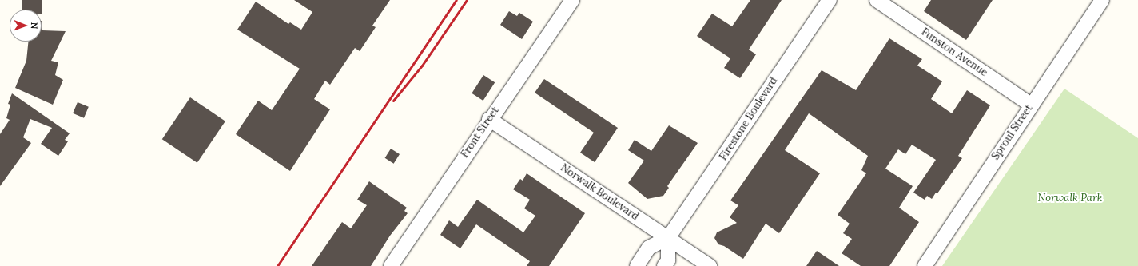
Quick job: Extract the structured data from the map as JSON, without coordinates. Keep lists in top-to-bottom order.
{
  "streets": {
    "street": [
      "Funston Avenue",
      "Firestone Boulevard",
      "Front Street",
      "Sproul Street",
      "Norwalk Boulevard"
    ]
  },
  "crossings": [
    ["Funston Avenue", "Sproul Street"],
    ["Firestone Boulevard", "Norwalk Boulevard"],
    ["Front Street", "Norwalk Boulevard"]
  ],
  "parks": ["Norwalk Park"],
  "north": "right"
}
